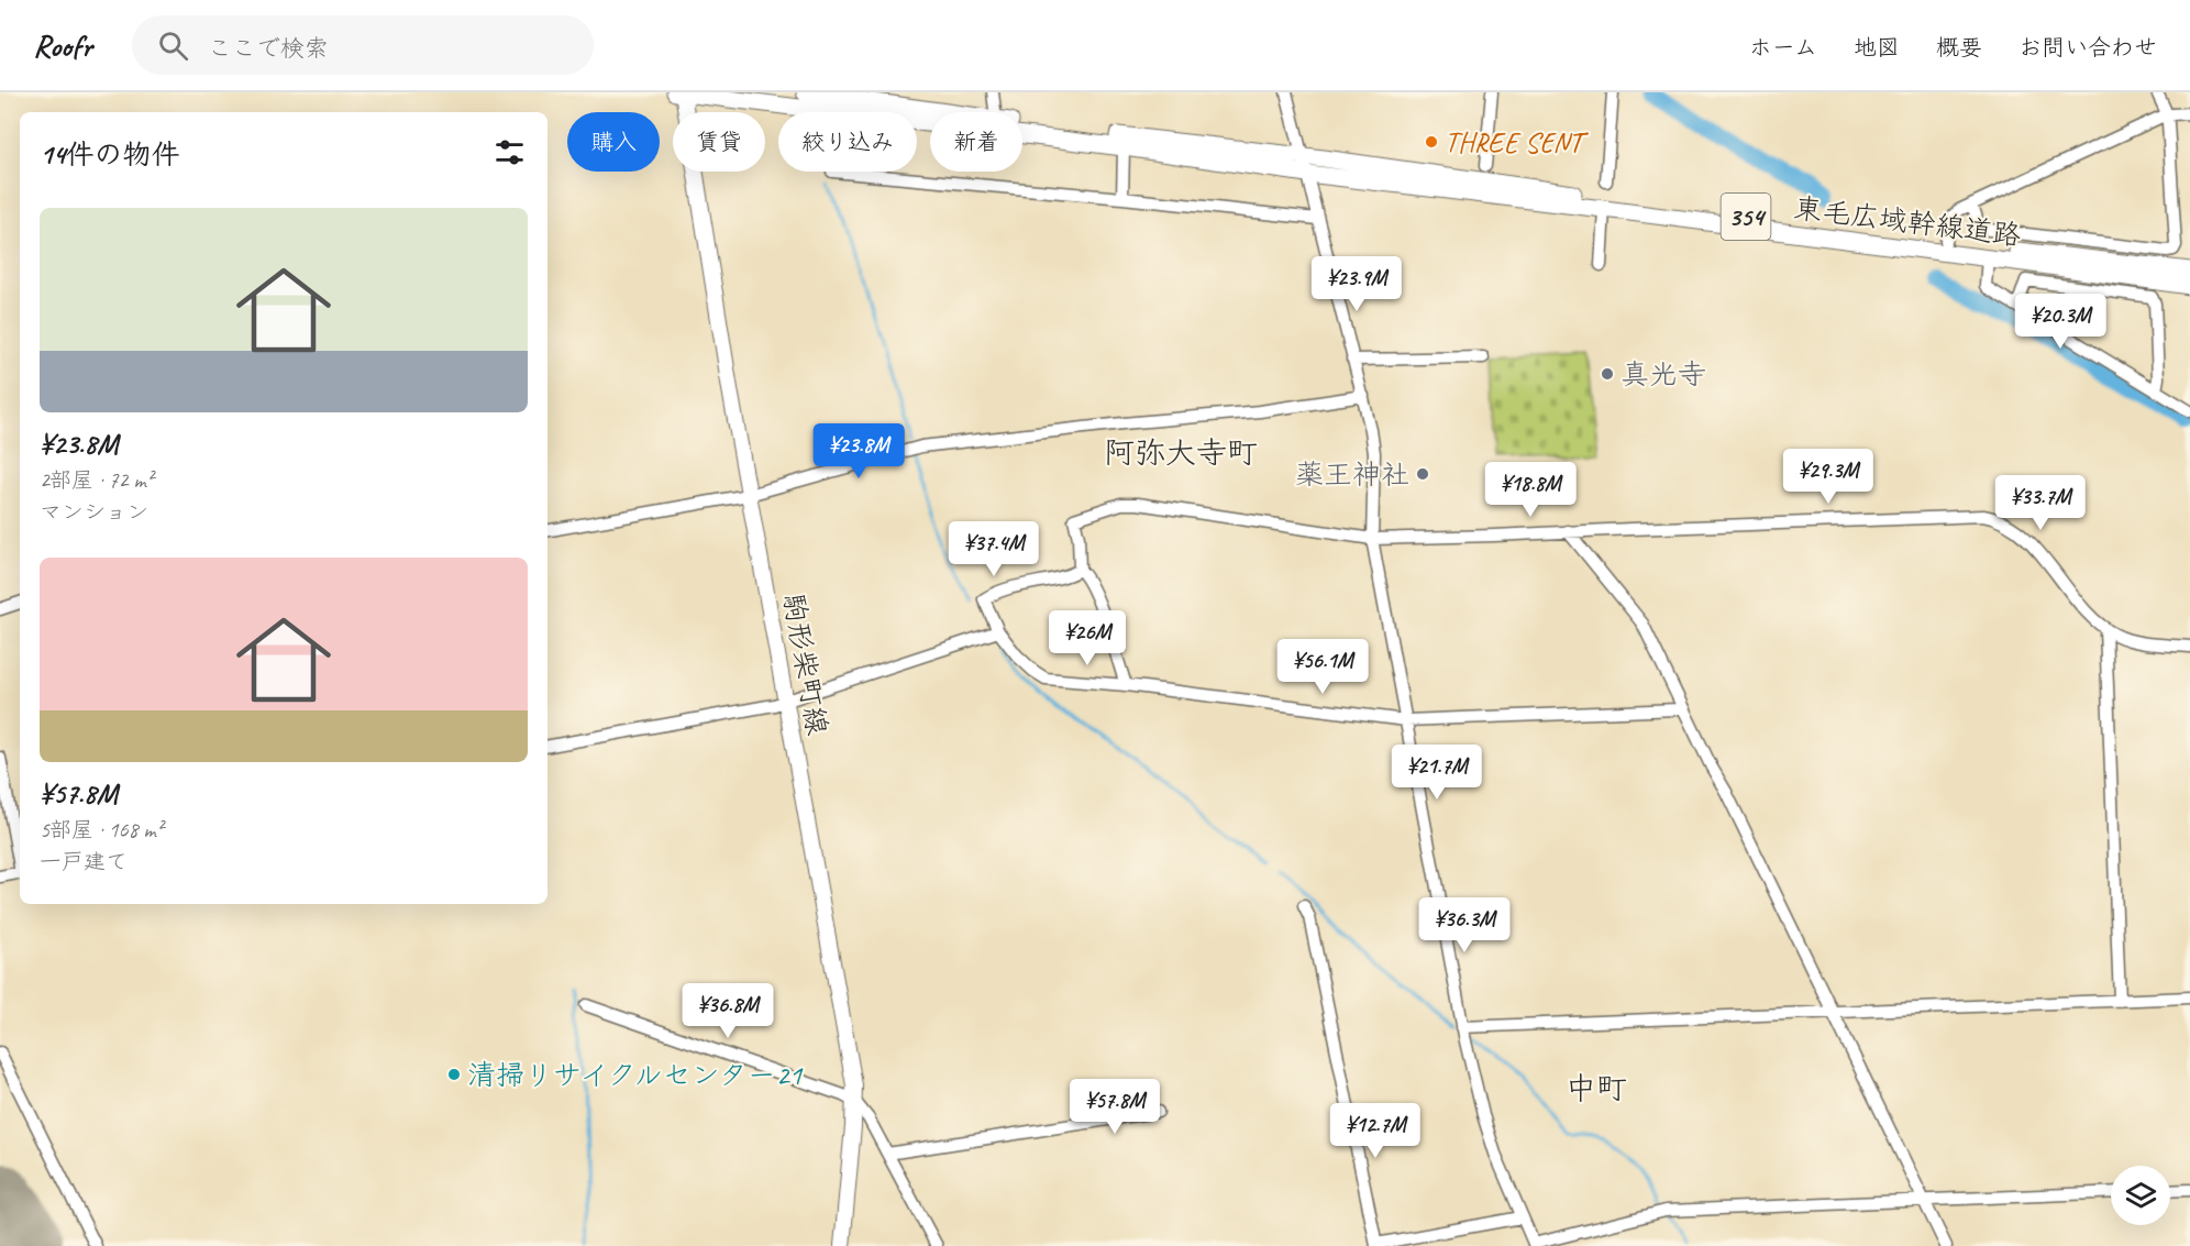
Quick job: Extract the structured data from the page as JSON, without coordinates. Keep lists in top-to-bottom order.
{
  "streets": {
    "highway": ["354", "東毛広域幹線道路"],
    "main road": ["駒形柴町線"]
  },
  "crossings": [
    ["東毛広域幹線道路", "駒形柴町線"]
  ],
  "districts": ["阿弥大寺町", "中町"],
  "places": [
    "THREE SENT",
    "真光寺",
    "薬王神社",
    "清掃リサイクルセンター21"
  ],
  "page": {
    "header": "Roofr",
    "search": "ここで検索",
    "nav": [
      "ホーム",
      "地図",
      "概要",
      "お問い合わせ"
    ],
    "chip": [
      "購入",
      "賃貸",
      "絞り込み",
      "新着"
    ],
    "heading": "14件の物件",
    "list": [
      {
        "name": "¥23.8M",
        "note": "2部屋 · 72 m² · マンション"
      },
      {
        "name": "¥57.8M",
        "note": "5部屋 · 168 m² · 一戸建て"
      }
    ],
    "price": [
      "¥23.9M",
      "¥20.3M",
      "¥23.8M",
      "¥29.3M",
      "¥18.8M",
      "¥33.7M",
      "¥37.4M",
      "¥26M",
      "¥56.1M",
      "¥21.7M",
      "¥36.3M",
      "¥36.8M",
      "¥57.8M",
      "¥12.7M"
    ]
  }
}
